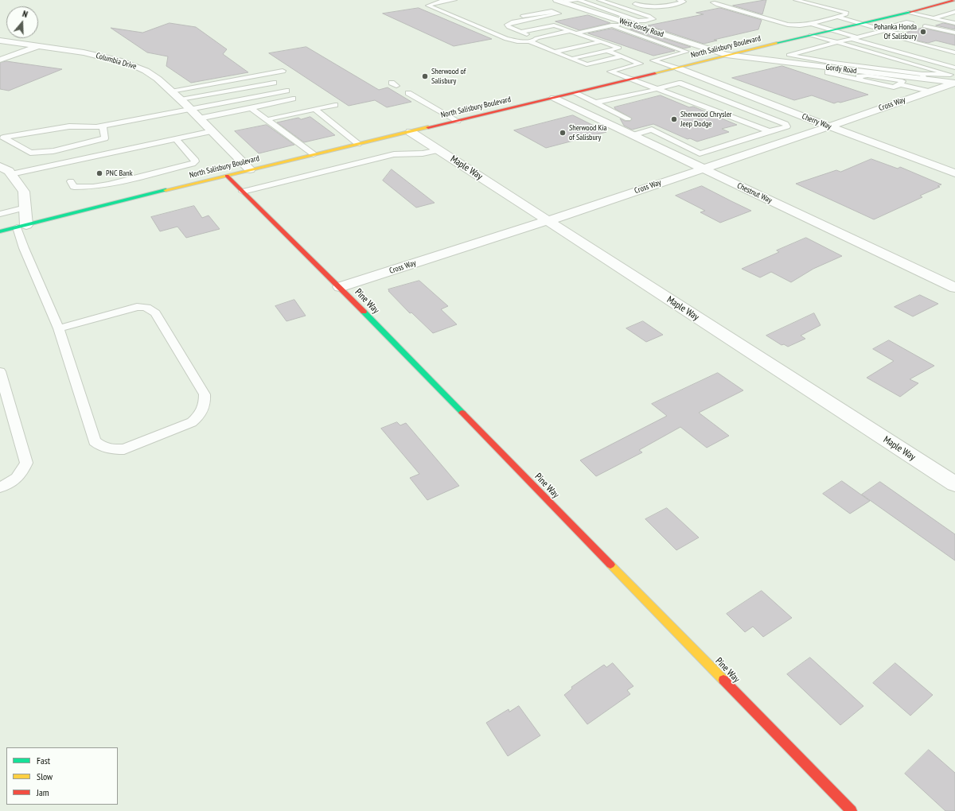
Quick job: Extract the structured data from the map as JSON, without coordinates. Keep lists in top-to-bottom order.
{
  "streets": {
    "main road": ["North Salisbury Boulevard", "Pine Way"],
    "street": [
      "West Gordy Road",
      "Columbia Drive",
      "Gordy Road",
      "Cross Way",
      "Cherry Way",
      "Maple Way",
      "Chestnut Way"
    ]
  },
  "crossings": [
    ["West Gordy Road", "North Salisbury Boulevard"],
    ["West Gordy Road", "Gordy Road"],
    ["North Salisbury Boulevard", "Columbia Drive"],
    ["North Salisbury Boulevard", "Gordy Road"],
    ["North Salisbury Boulevard", "Cherry Way"],
    ["North Salisbury Boulevard", "Maple Way"],
    ["North Salisbury Boulevard", "Chestnut Way"],
    ["North Salisbury Boulevard", "Pine Way"],
    ["Gordy Road", "Cross Way"],
    ["Cross Way", "Cherry Way"],
    ["Cross Way", "Maple Way"],
    ["Cross Way", "Chestnut Way"],
    ["Cross Way", "Pine Way"]
  ],
  "places": [
    "Pohanka Honda Of Salisbury",
    "Sherwood of Salisbury",
    "Sherwood Chrysler Jeep Dodge",
    "Sherwood Kia of Salisbury",
    "PNC Bank"
  ],
  "legend": ["Fast", "Slow", "Jam"],
  "north": "top"
}
